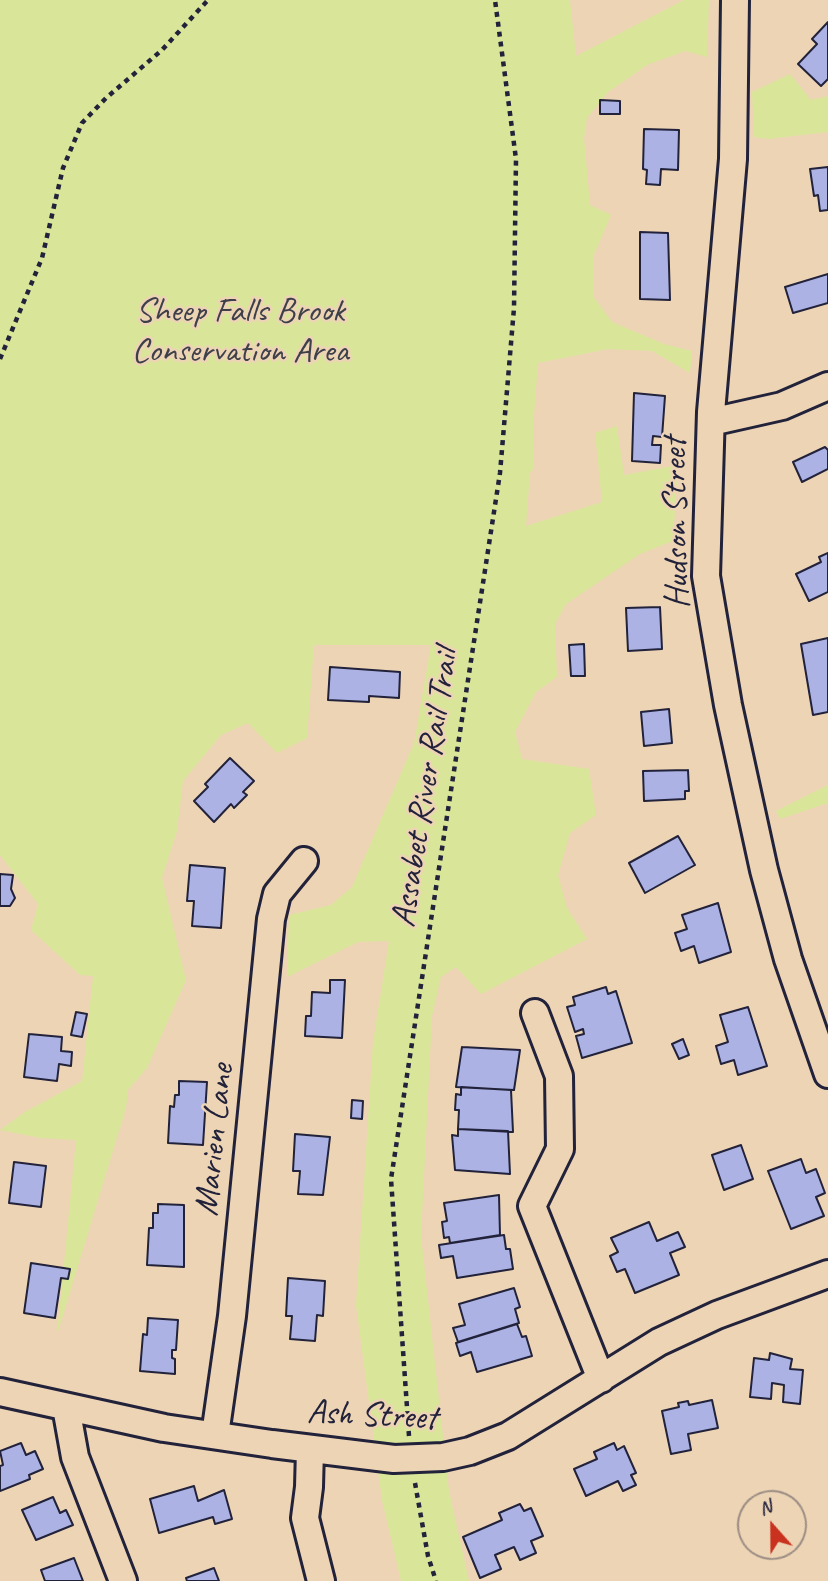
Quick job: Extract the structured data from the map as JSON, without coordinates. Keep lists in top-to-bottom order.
{
  "streets": {
    "street": ["Hudson Street", "Marien Lane", "Ash Street"],
    "path": ["Assabet River Rail Trail"]
  },
  "crossings": [
    ["Assabet River Rail Trail", "Ash Street"],
    ["Marien Lane", "Ash Street"]
  ],
  "parks": ["Sheep Falls Brook Conservation Area"],
  "north": "top"
}
